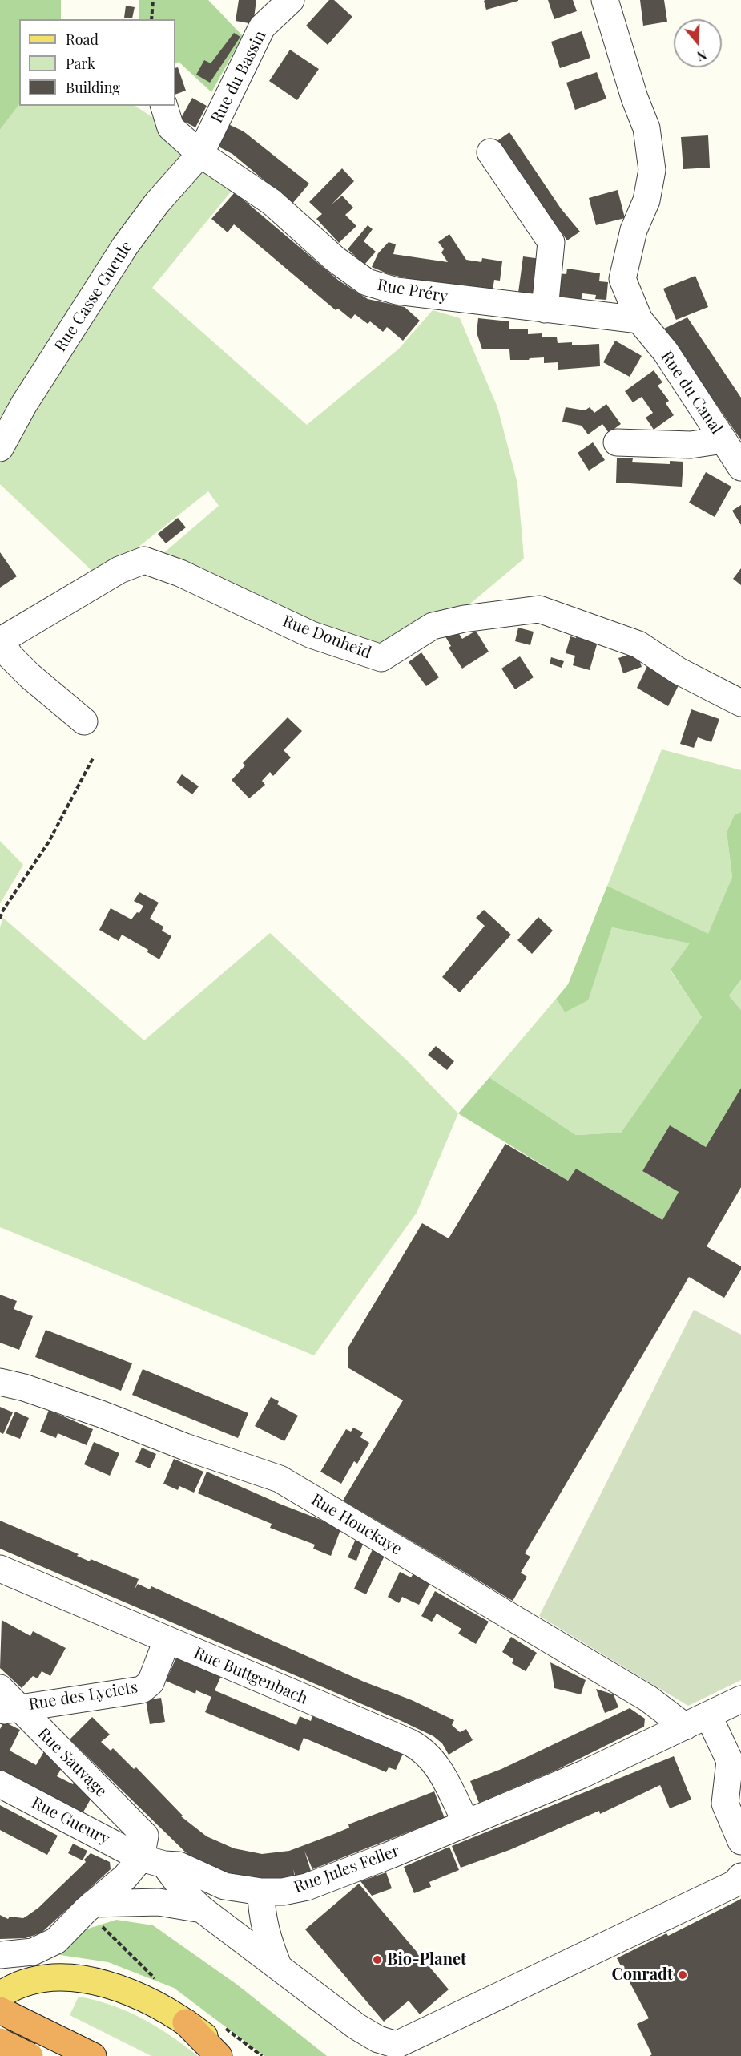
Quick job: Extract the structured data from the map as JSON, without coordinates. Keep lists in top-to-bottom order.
{
  "streets": {
    "street": [
      "Rue du Bassin",
      "Rue Préry",
      "Rue Casse Gueule",
      "Rue du Canal",
      "Rue Donheid",
      "Rue Houckaye",
      "Rue Buttgenbach",
      "Rue des Lyciets",
      "Rue Sauvage",
      "Rue Gueury",
      "Rue Jules Feller"
    ]
  },
  "crossings": [
    ["Rue du Bassin", "Rue Préry"],
    ["Rue du Bassin", "Rue Casse Gueule"],
    ["Rue Préry", "Rue Casse Gueule"],
    ["Rue Préry", "Rue du Canal"],
    ["Rue Houckaye", "Rue Jules Feller"],
    ["Rue Buttgenbach", "Rue des Lyciets"],
    ["Rue Buttgenbach", "Rue Jules Feller"],
    ["Rue des Lyciets", "Rue Sauvage"],
    ["Rue Sauvage", "Rue Gueury"],
    ["Rue Sauvage", "Rue Jules Feller"],
    ["Rue Gueury", "Rue Jules Feller"]
  ],
  "places": ["Bio-Planet", "Conradt"],
  "legend": ["Road", "Park", "Building"],
  "north": "bottom"
}
